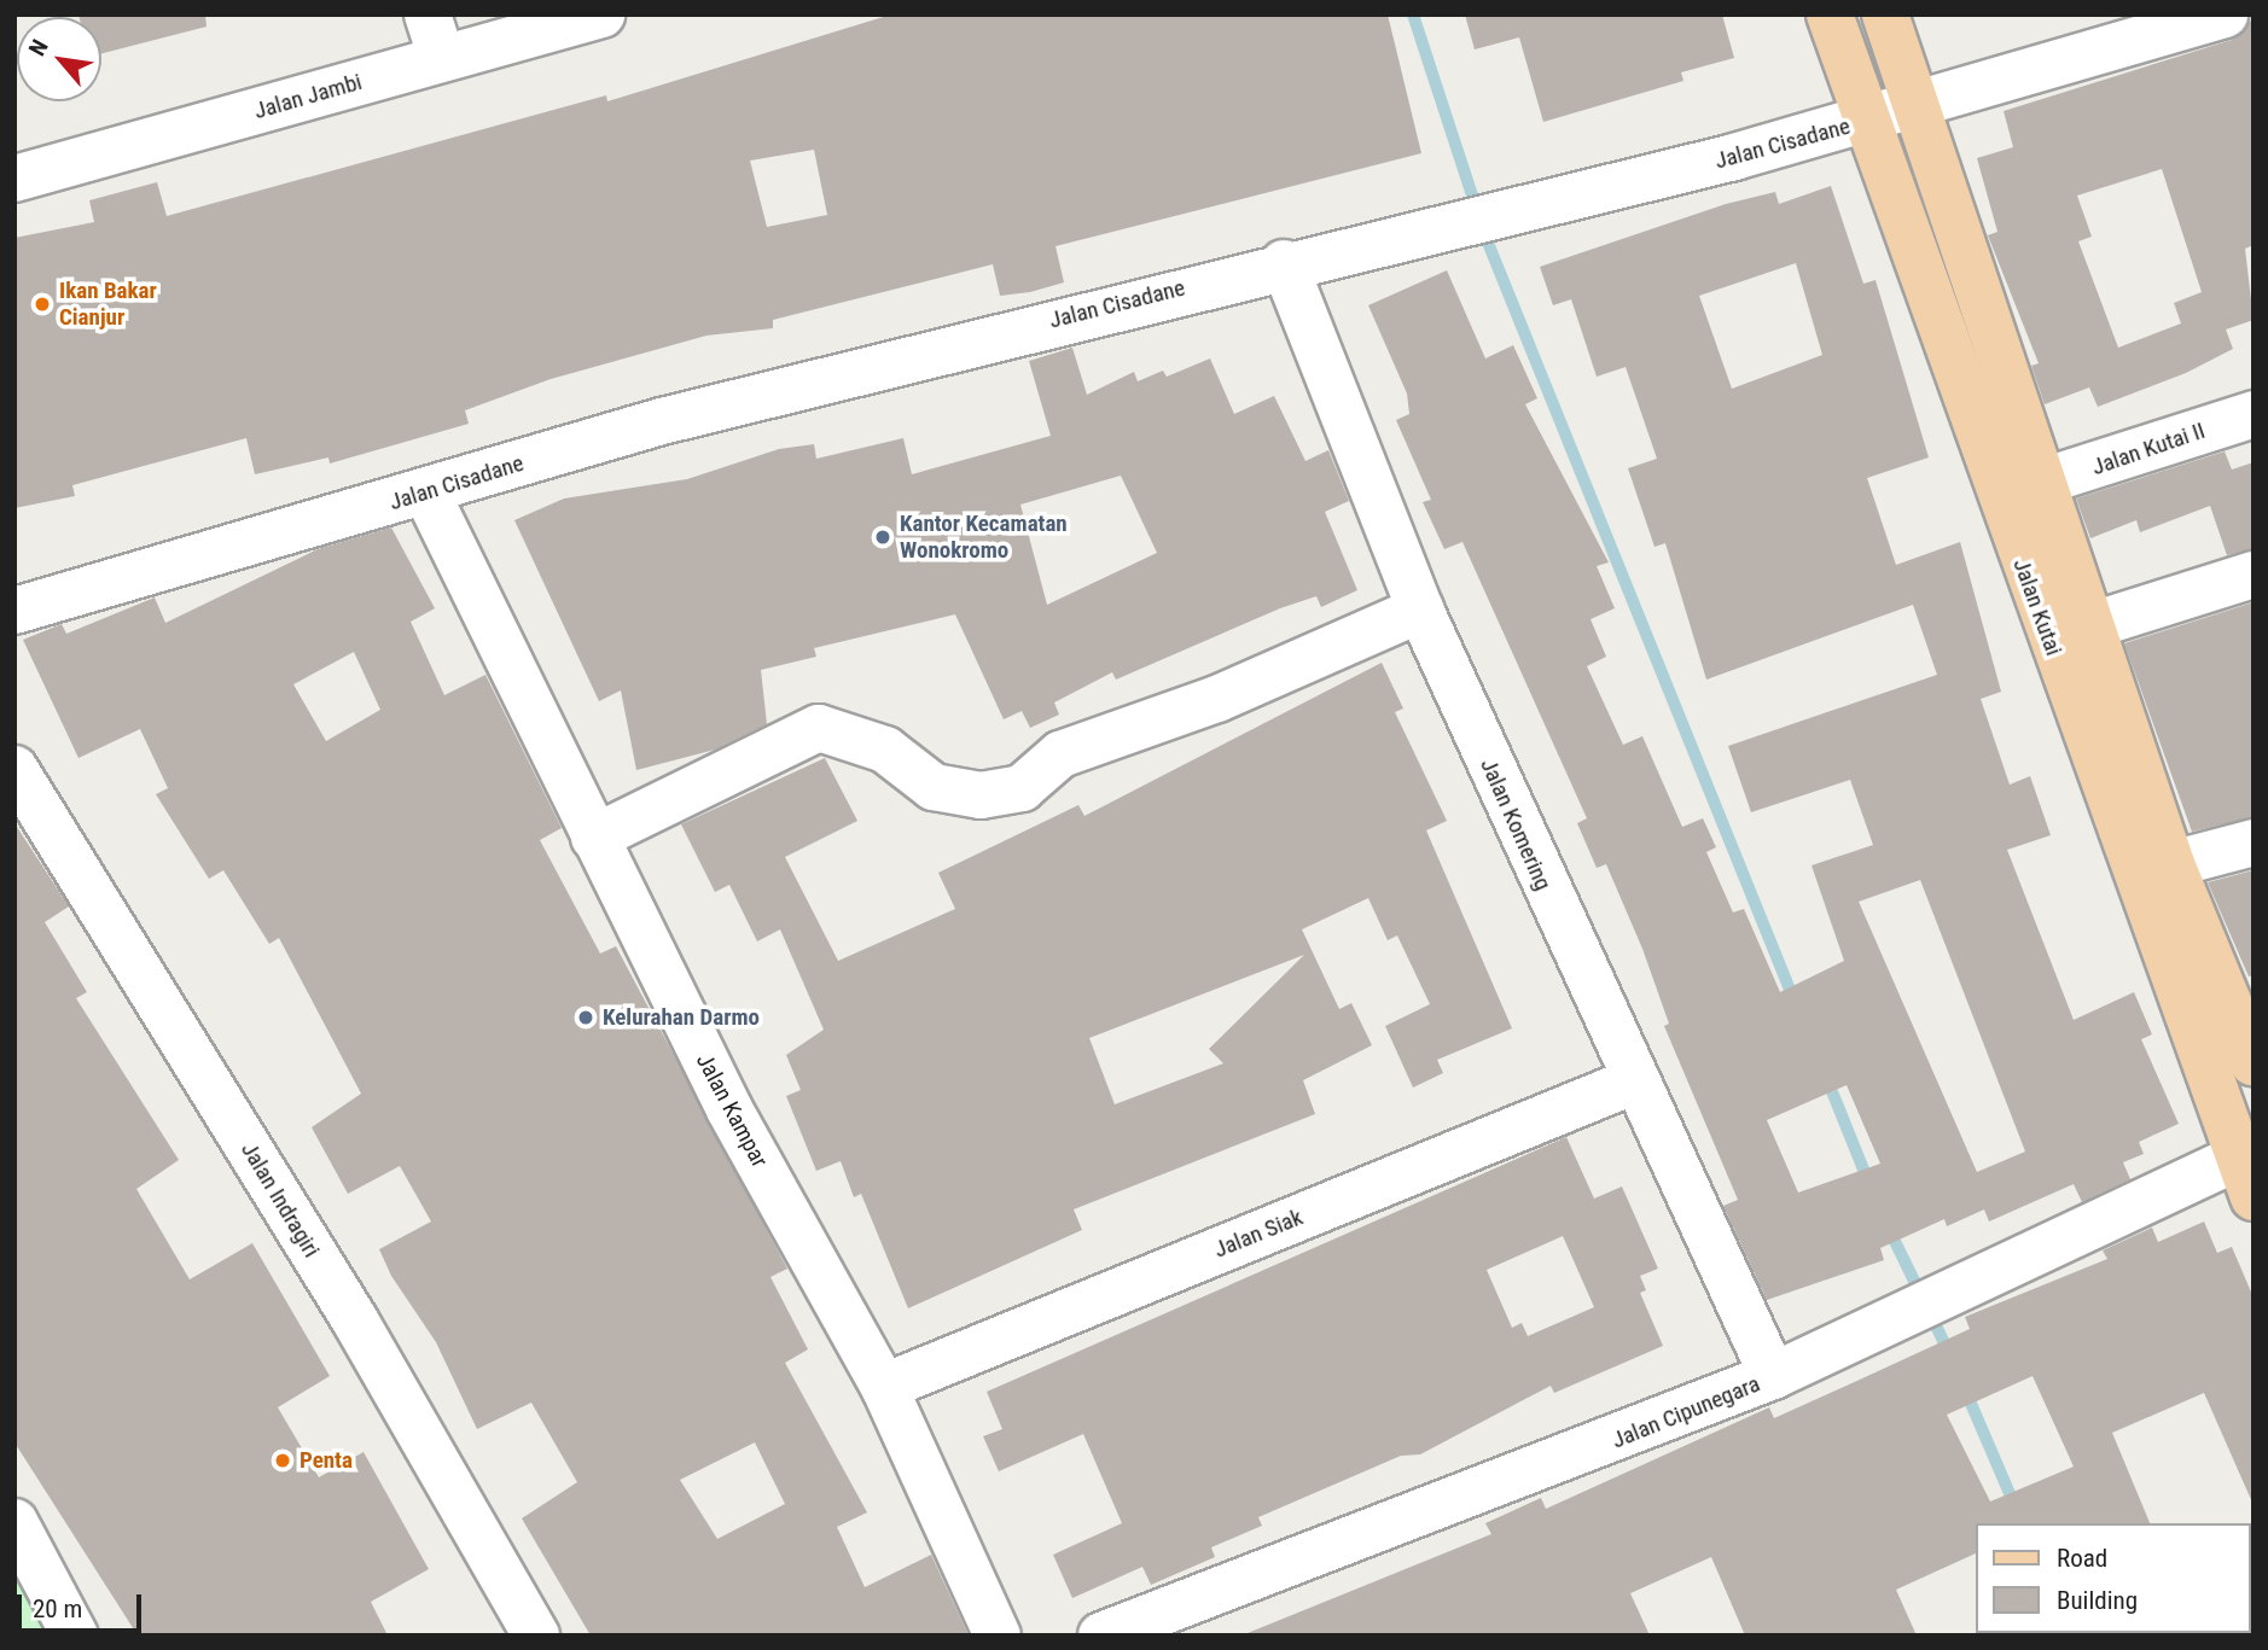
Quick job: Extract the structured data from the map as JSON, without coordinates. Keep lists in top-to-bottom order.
{
  "streets": {
    "main road": ["Jalan Kutai"],
    "street": [
      "Jalan Jambi",
      "Jalan Cisadane",
      "Jalan Kutai II",
      "Jalan Komering",
      "Jalan Kampar",
      "Jalan Indragiri",
      "Jalan Siak",
      "Jalan Cipunegara"
    ]
  },
  "crossings": [
    ["Jalan Cisadane", "Jalan Kutai"],
    ["Jalan Cisadane", "Jalan Komering"],
    ["Jalan Cisadane", "Jalan Kampar"],
    ["Jalan Kutai II", "Jalan Kutai"],
    ["Jalan Kutai", "Jalan Cipunegara"],
    ["Jalan Komering", "Jalan Siak"],
    ["Jalan Komering", "Jalan Cipunegara"],
    ["Jalan Kampar", "Jalan Siak"]
  ],
  "places": [
    "Ikan Bakar Cianjur",
    "Kantor Kecamatan Wonokromo",
    "Kelurahan Darmo",
    "Penta"
  ],
  "legend": ["Road", "Building"],
  "scale_bar": "20 m",
  "north": "top left"
}
